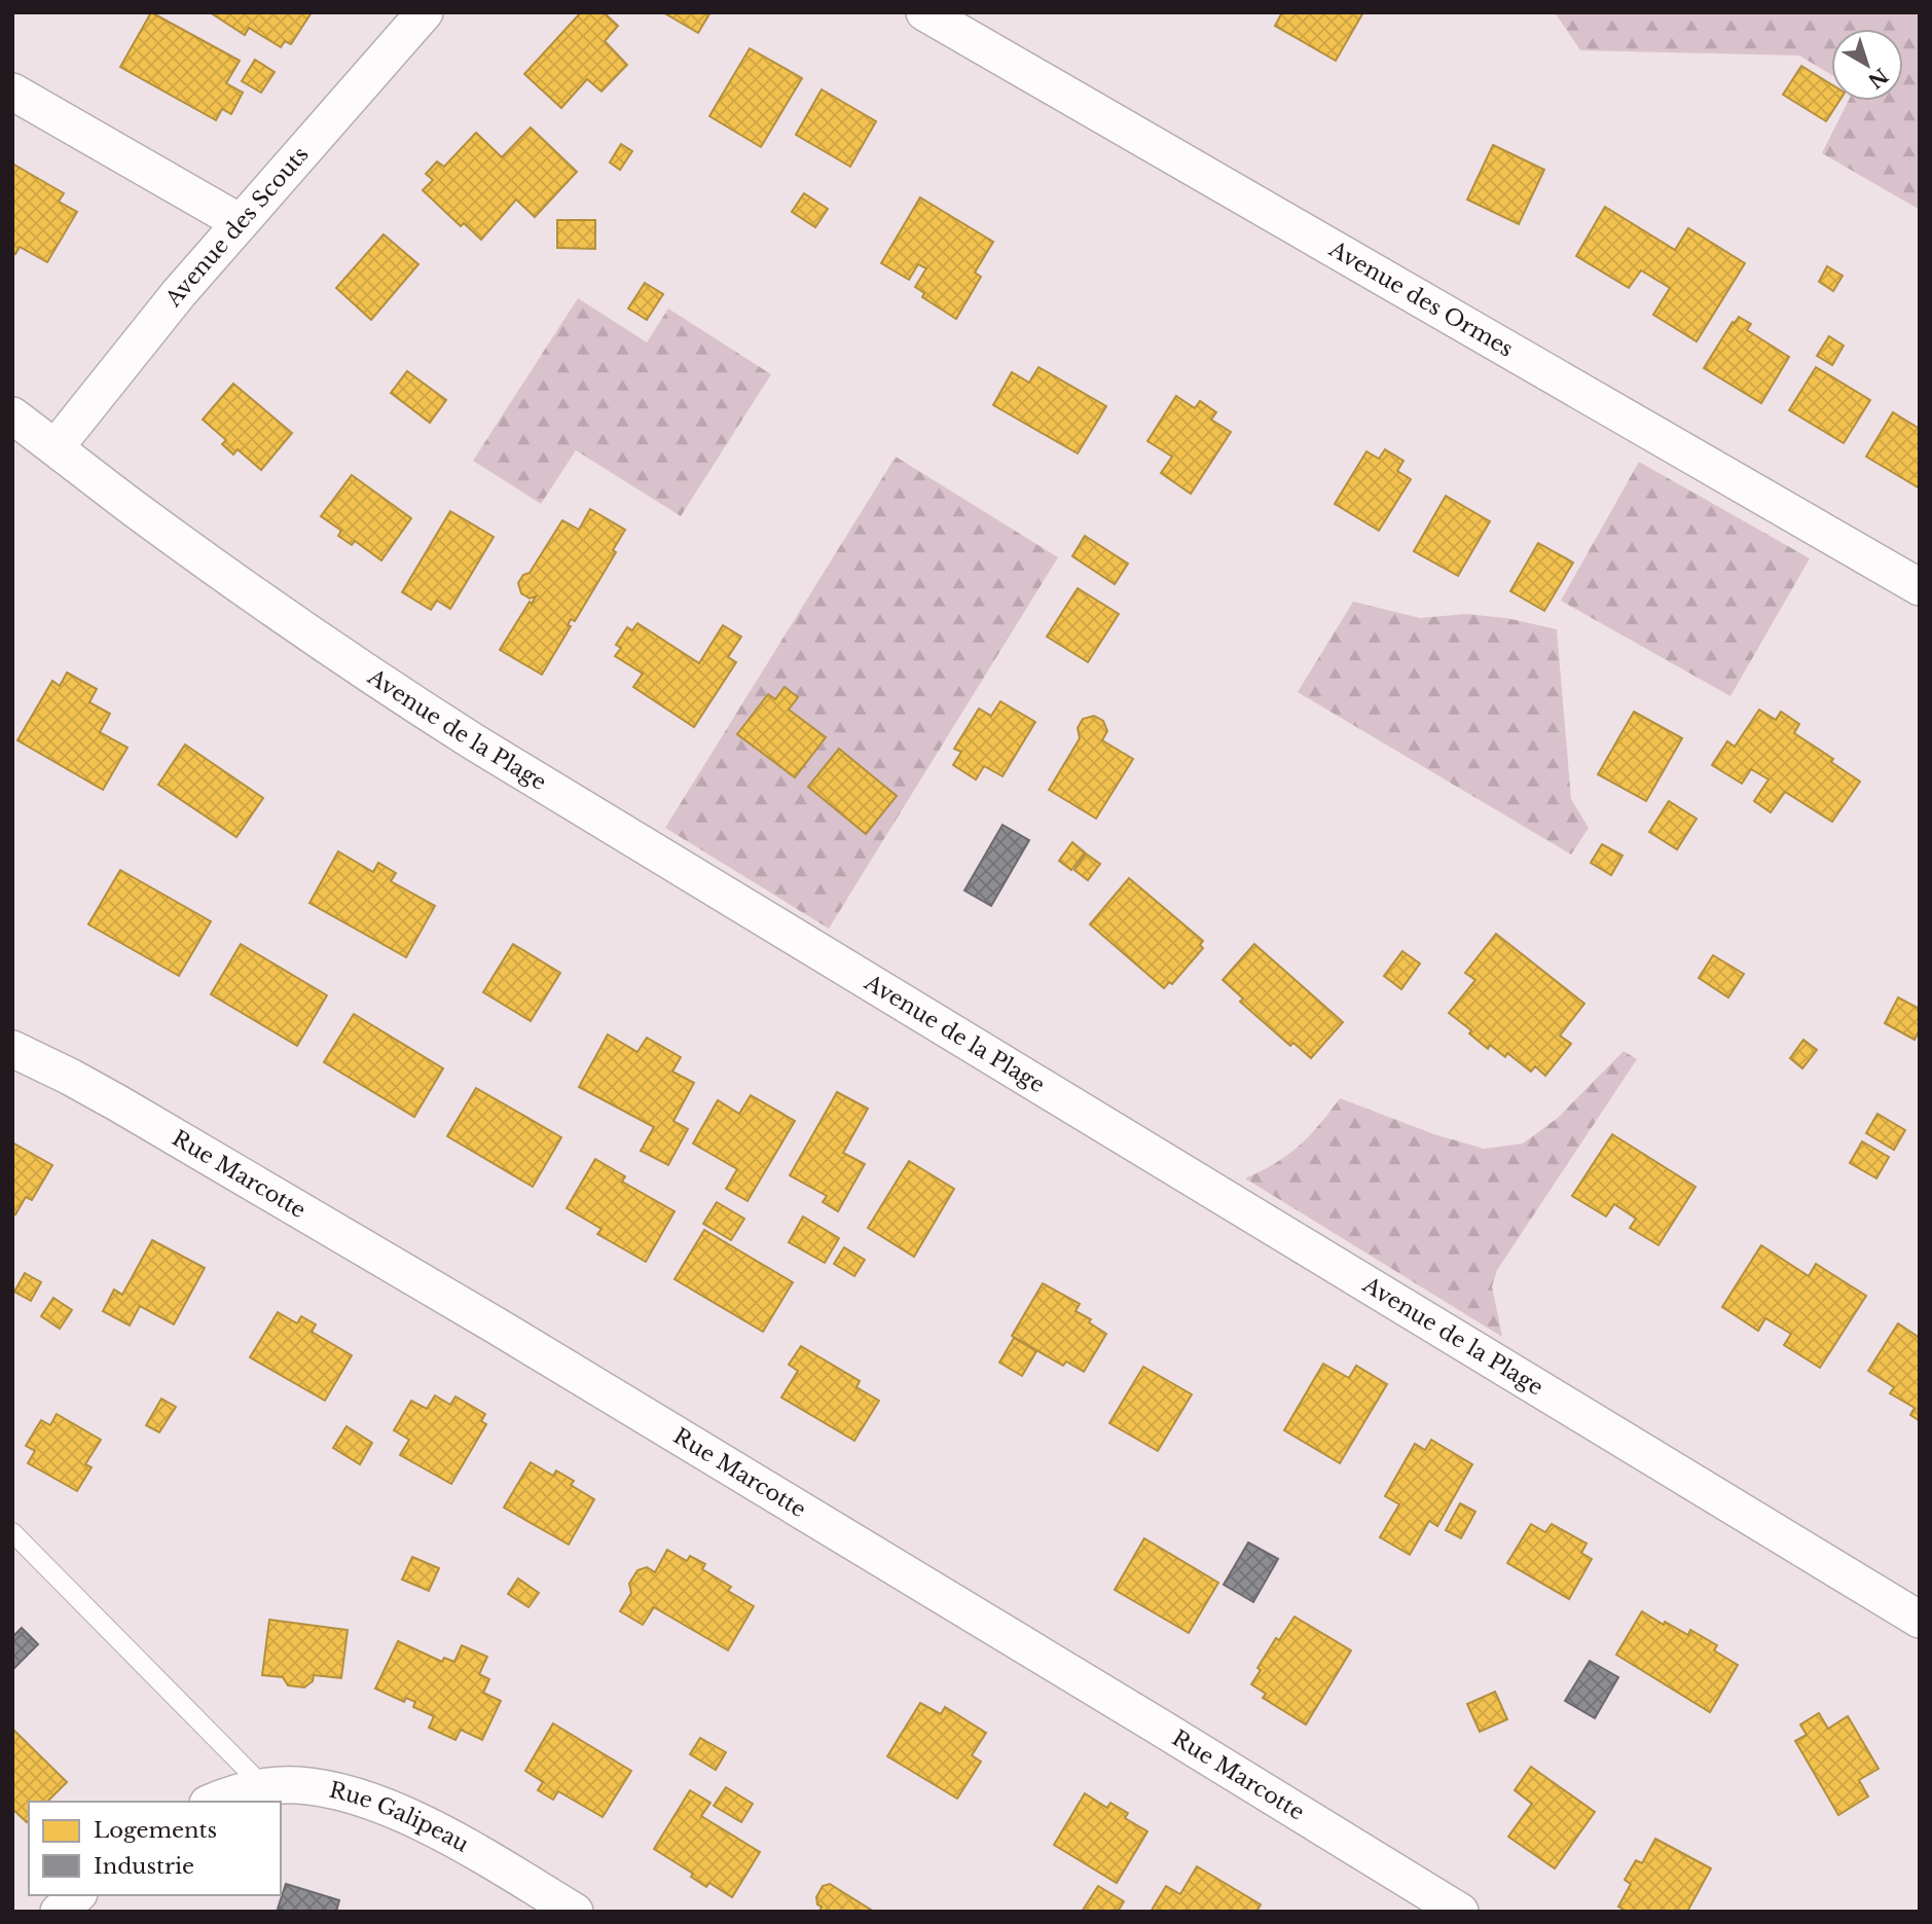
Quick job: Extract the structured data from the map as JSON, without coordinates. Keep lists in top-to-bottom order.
{
  "streets": {
    "street": [
      "Avenue des Scouts",
      "Avenue des Ormes",
      "Avenue de la Plage",
      "Rue Marcotte",
      "Rue Galipeau"
    ]
  },
  "crossings": [
    ["Avenue des Scouts", "Avenue de la Plage"]
  ],
  "legend": ["Logements", "Industrie"],
  "north": "bottom right"
}
